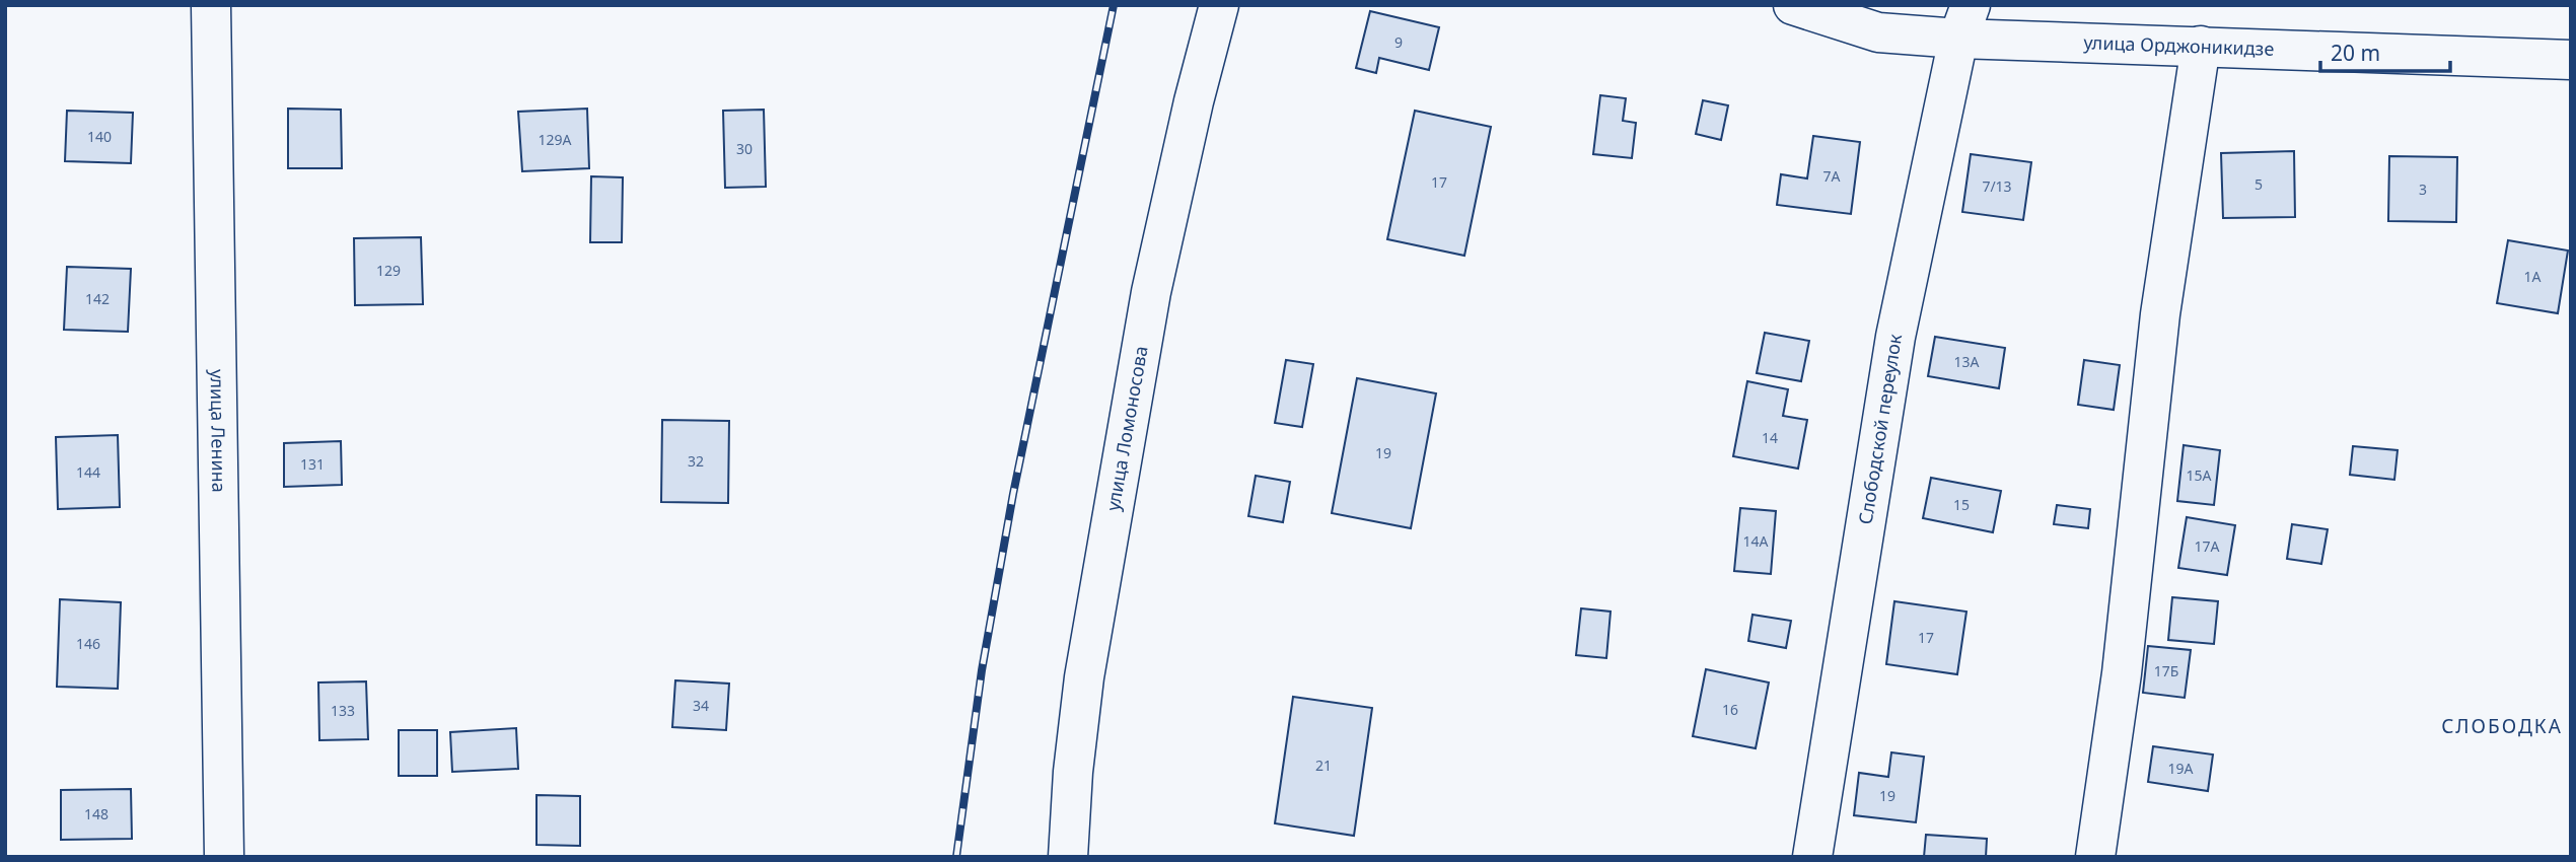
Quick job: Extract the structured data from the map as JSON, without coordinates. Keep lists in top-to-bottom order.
{
  "streets": {
    "street": [
      "улица Орджоникидзе",
      "улица Ломоносова",
      "Слободской переулок",
      "улица Ленина"
    ]
  },
  "crossings": [
    ["улица Орджоникидзе", "Слободской переулок"]
  ],
  "districts": ["СЛОБОДКА"],
  "house_numbers": [
    "9",
    "140",
    "129А",
    "30",
    "7А",
    "17",
    "5",
    "7/13",
    "3",
    "129",
    "1А",
    "142",
    "13А",
    "14",
    "19",
    "32",
    "131",
    "144",
    "15А",
    "15",
    "14А",
    "17А",
    "17",
    "146",
    "17Б",
    "34",
    "16",
    "133",
    "21",
    "19А",
    "19",
    "148"
  ],
  "scale_bar": "20 m"
}
